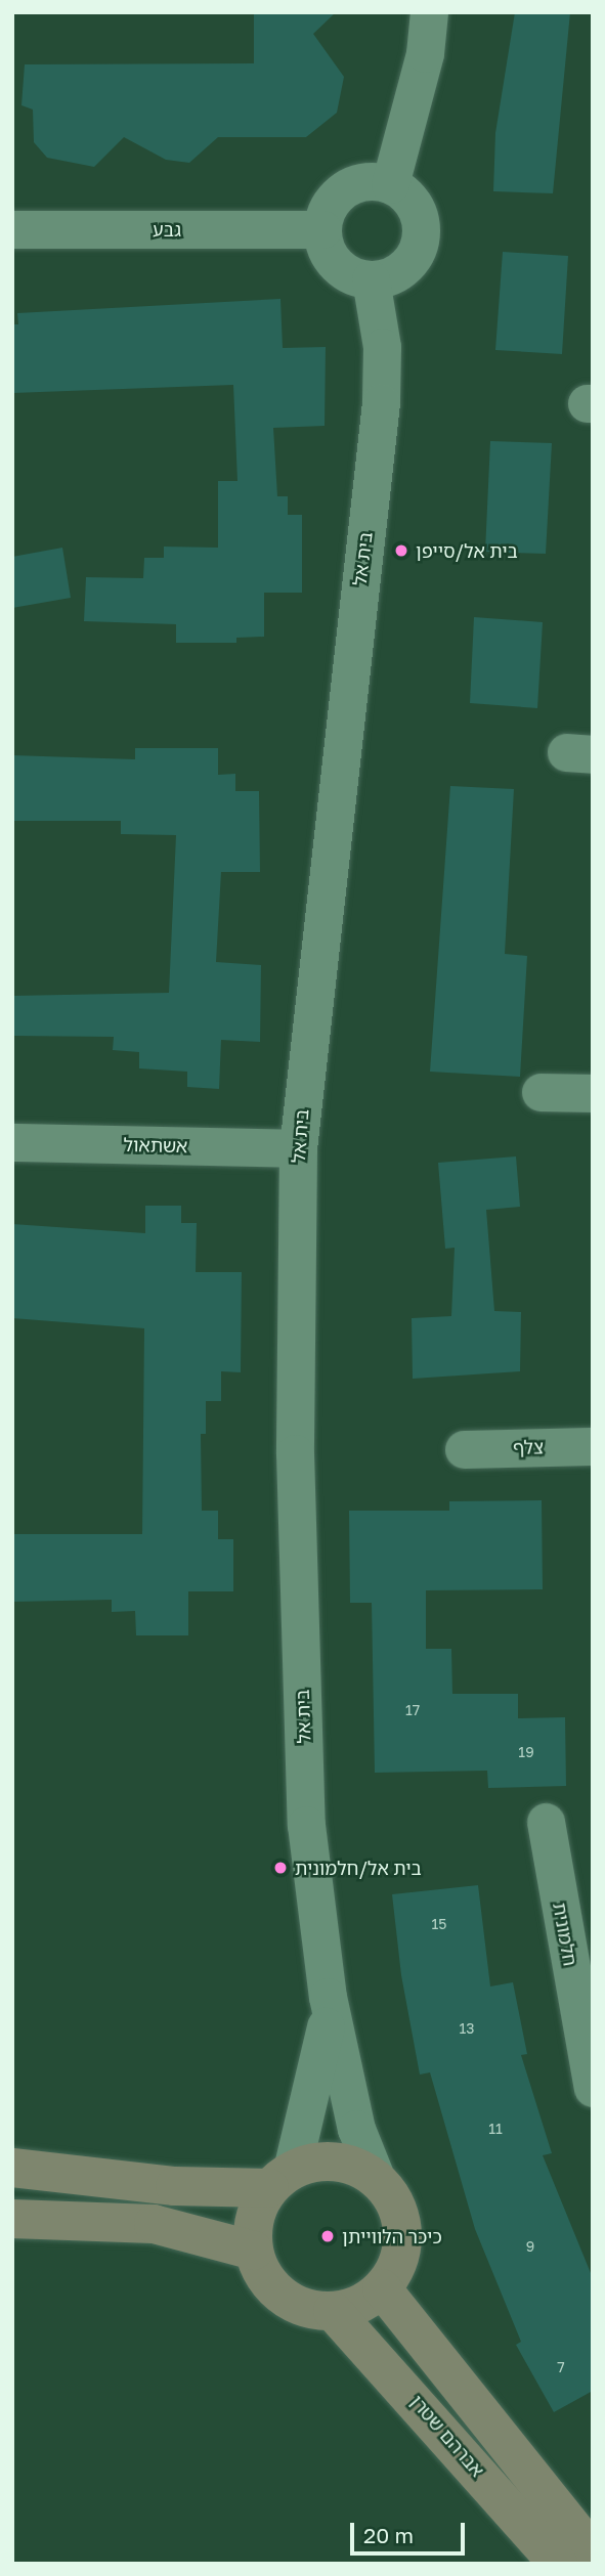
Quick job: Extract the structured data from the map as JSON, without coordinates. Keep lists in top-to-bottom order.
{
  "streets": {
    "street": [
      "גבע",
      "בית אל",
      "אשתאול",
      "צלף",
      "חלמונית",
      "אברהם שטרן"
    ]
  },
  "crossings": [
    ["גבע", "בית אל"],
    ["בית אל", "אשתאול"],
    ["בית אל", "אברהם שטרן"]
  ],
  "places": ["בית אל/סייפן", "בית אל/חלמונית", "כיכר הלווייתן"],
  "house_numbers": [
    "17",
    "19",
    "15",
    "13",
    "11",
    "9",
    "7"
  ],
  "scale_bar": "20 m"
}
